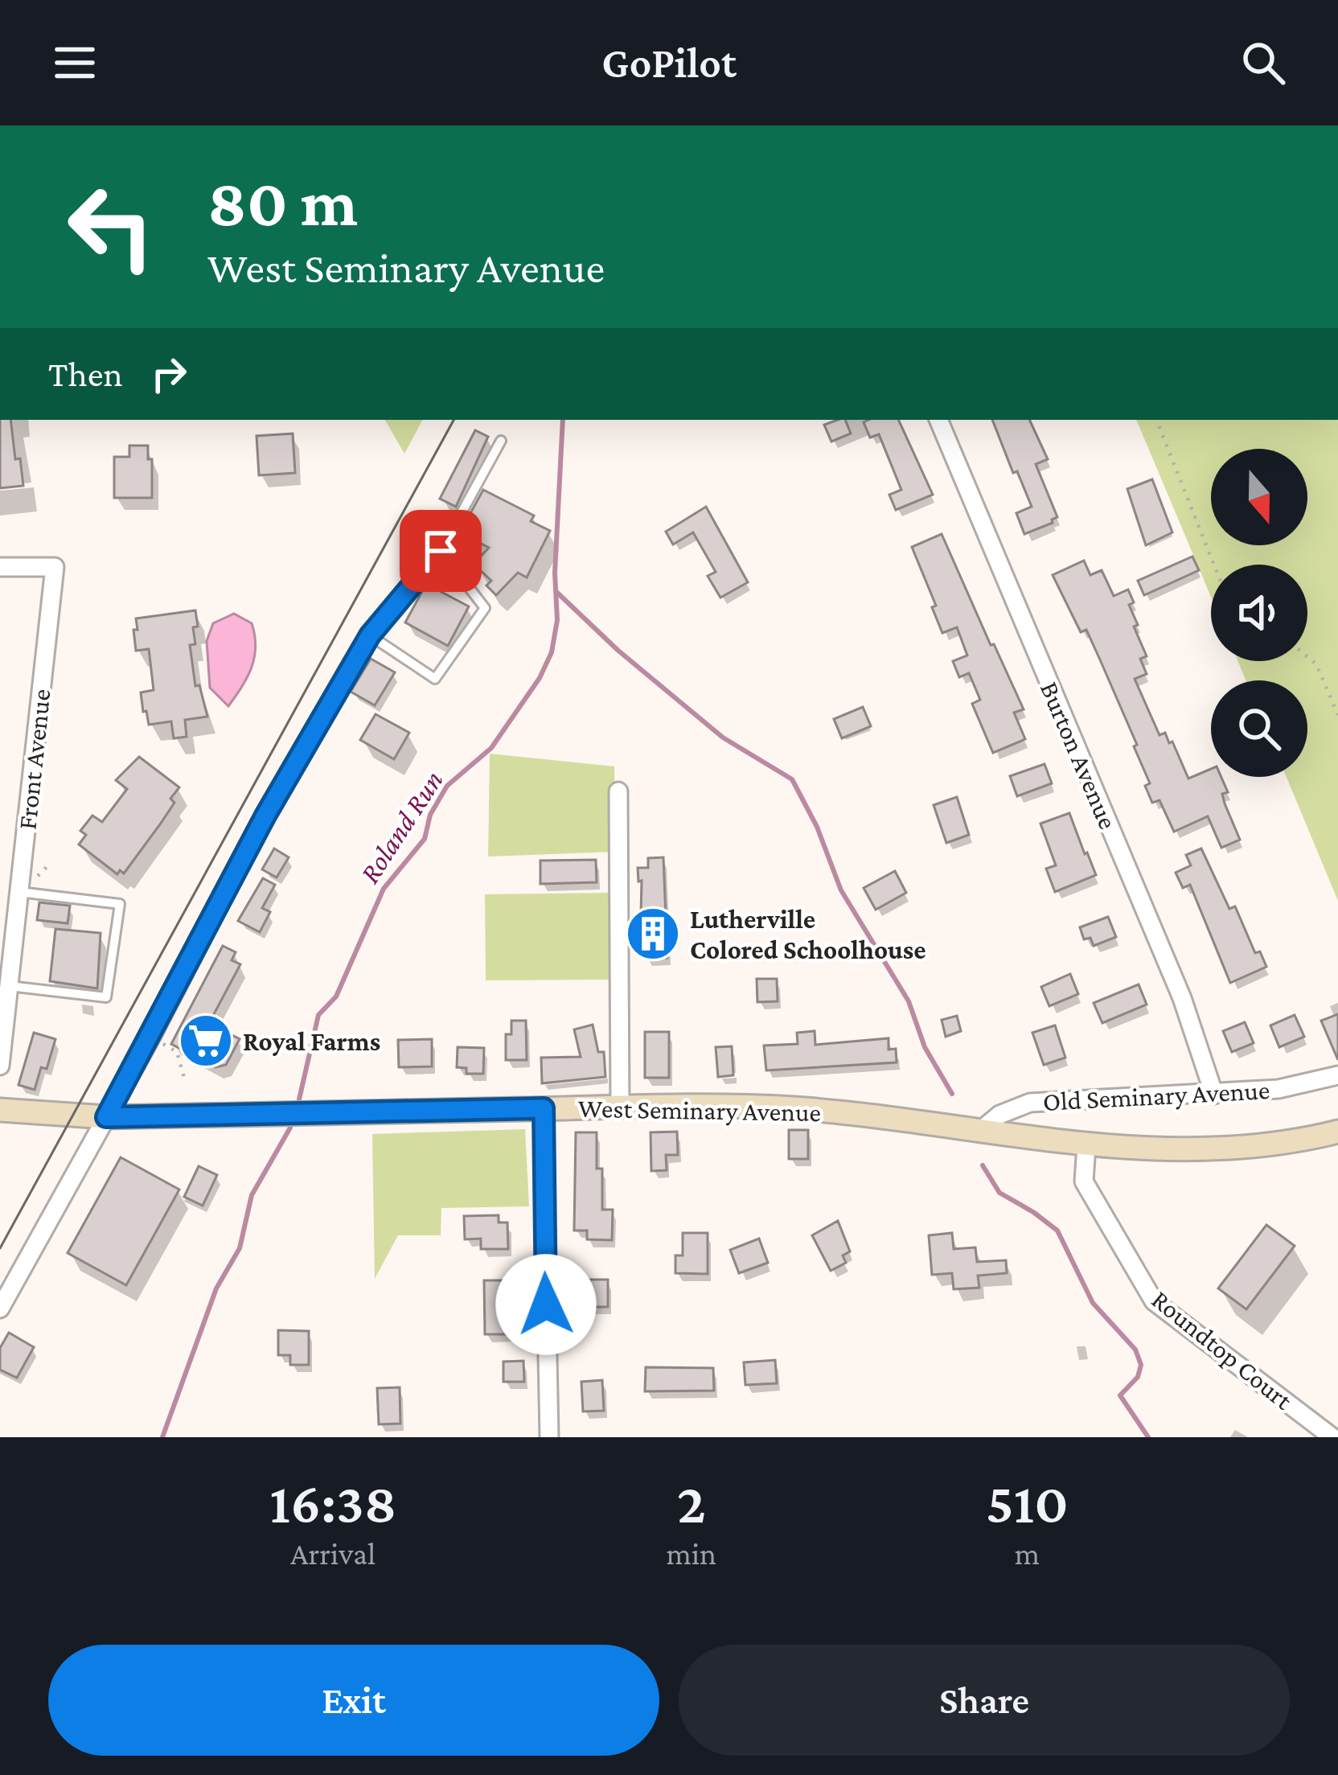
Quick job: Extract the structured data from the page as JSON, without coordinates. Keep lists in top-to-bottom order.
{
  "streets": {
    "main road": ["West Seminary Avenue"],
    "street": [
      "Burton Avenue",
      "Front Avenue",
      "Old Seminary Avenue",
      "Roundtop Court"
    ]
  },
  "crossings": [
    ["Burton Avenue", "Old Seminary Avenue"],
    ["Old Seminary Avenue", "West Seminary Avenue"],
    ["West Seminary Avenue", "Roundtop Court"]
  ],
  "water": ["Roland Run"],
  "places": {
    "building": ["Lutherville Colored Schoolhouse"],
    "supermarket": ["Royal Farms"]
  },
  "north": "bottom",
  "page": {
    "header": "GoPilot",
    "turn": ["80 m", "West Seminary Avenue"],
    "then": "Then",
    "eta": [
      "16:38",
      "Arrival",
      "2",
      "min",
      "510",
      "m"
    ],
    "buttons": ["Exit", "Share"]
  }
}
